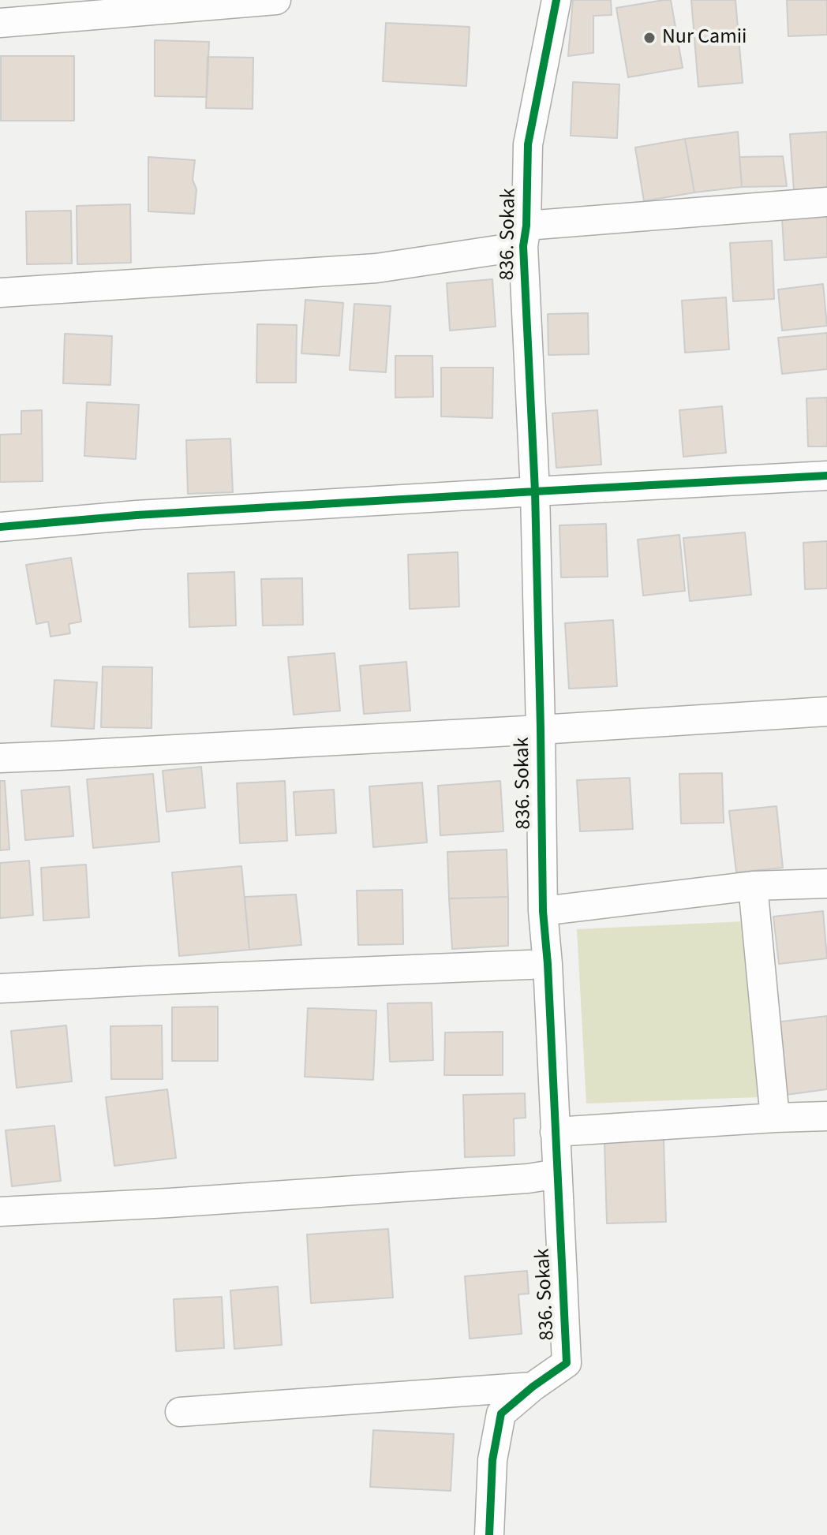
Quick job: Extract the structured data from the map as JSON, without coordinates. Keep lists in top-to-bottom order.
{
  "streets": {
    "street": ["836. Sokak"]
  },
  "places": ["Nur Camii"]
}
